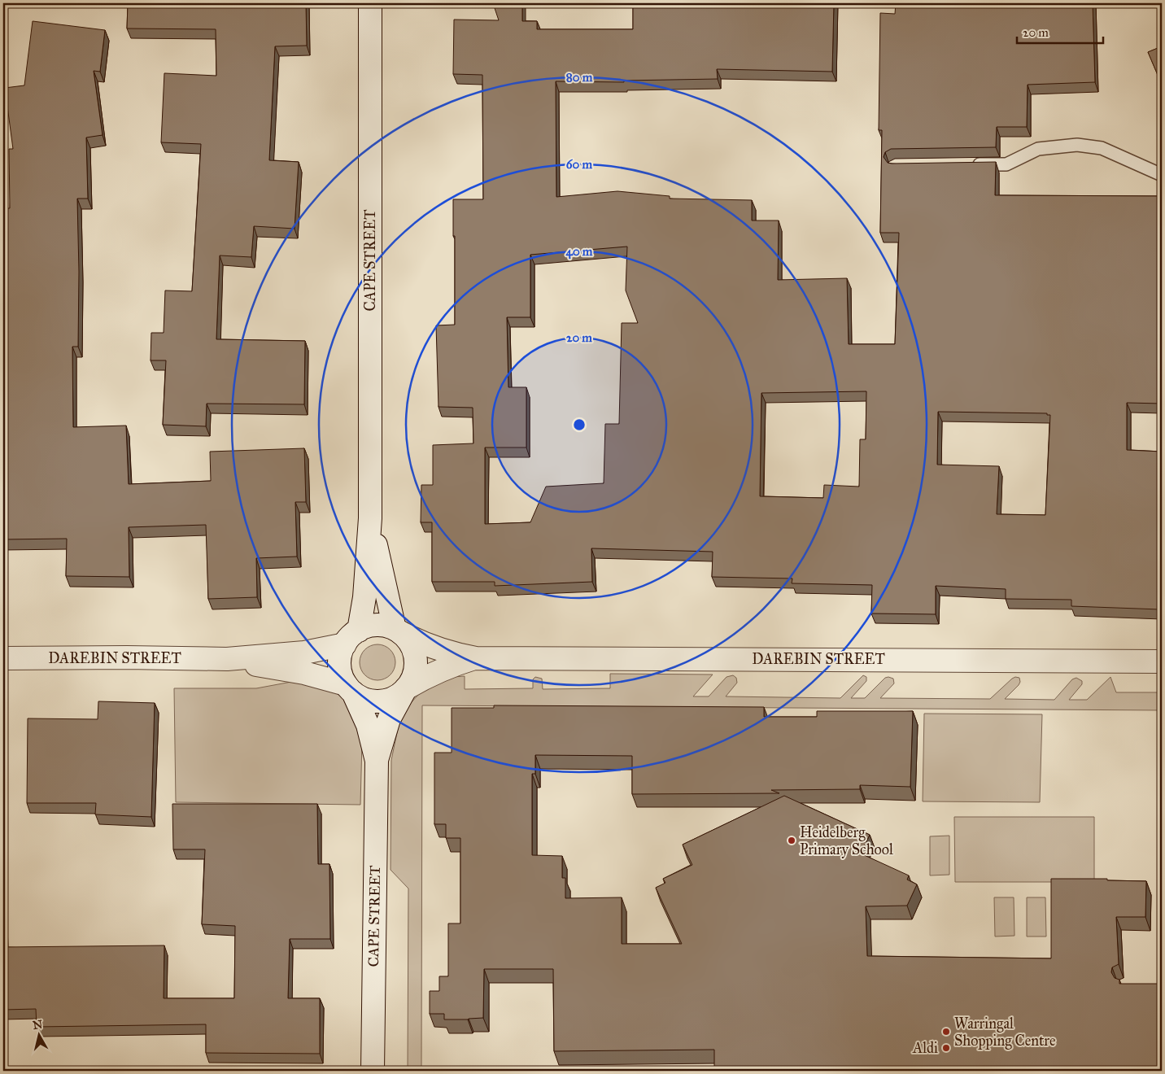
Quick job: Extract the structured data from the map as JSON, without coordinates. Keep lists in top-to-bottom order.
{
  "streets": {
    "street": ["CAPE STREET", "DAREBIN STREET"]
  },
  "crossings": [
    ["CAPE STREET", "DAREBIN STREET"]
  ],
  "places": ["Heidelberg Primary School", "Warringal Shopping Centre", "Aldi"],
  "scale_bar": "20 m",
  "north": "top",
  "rings": [
    "80 m",
    "60 m",
    "40 m",
    "20 m"
  ]
}
